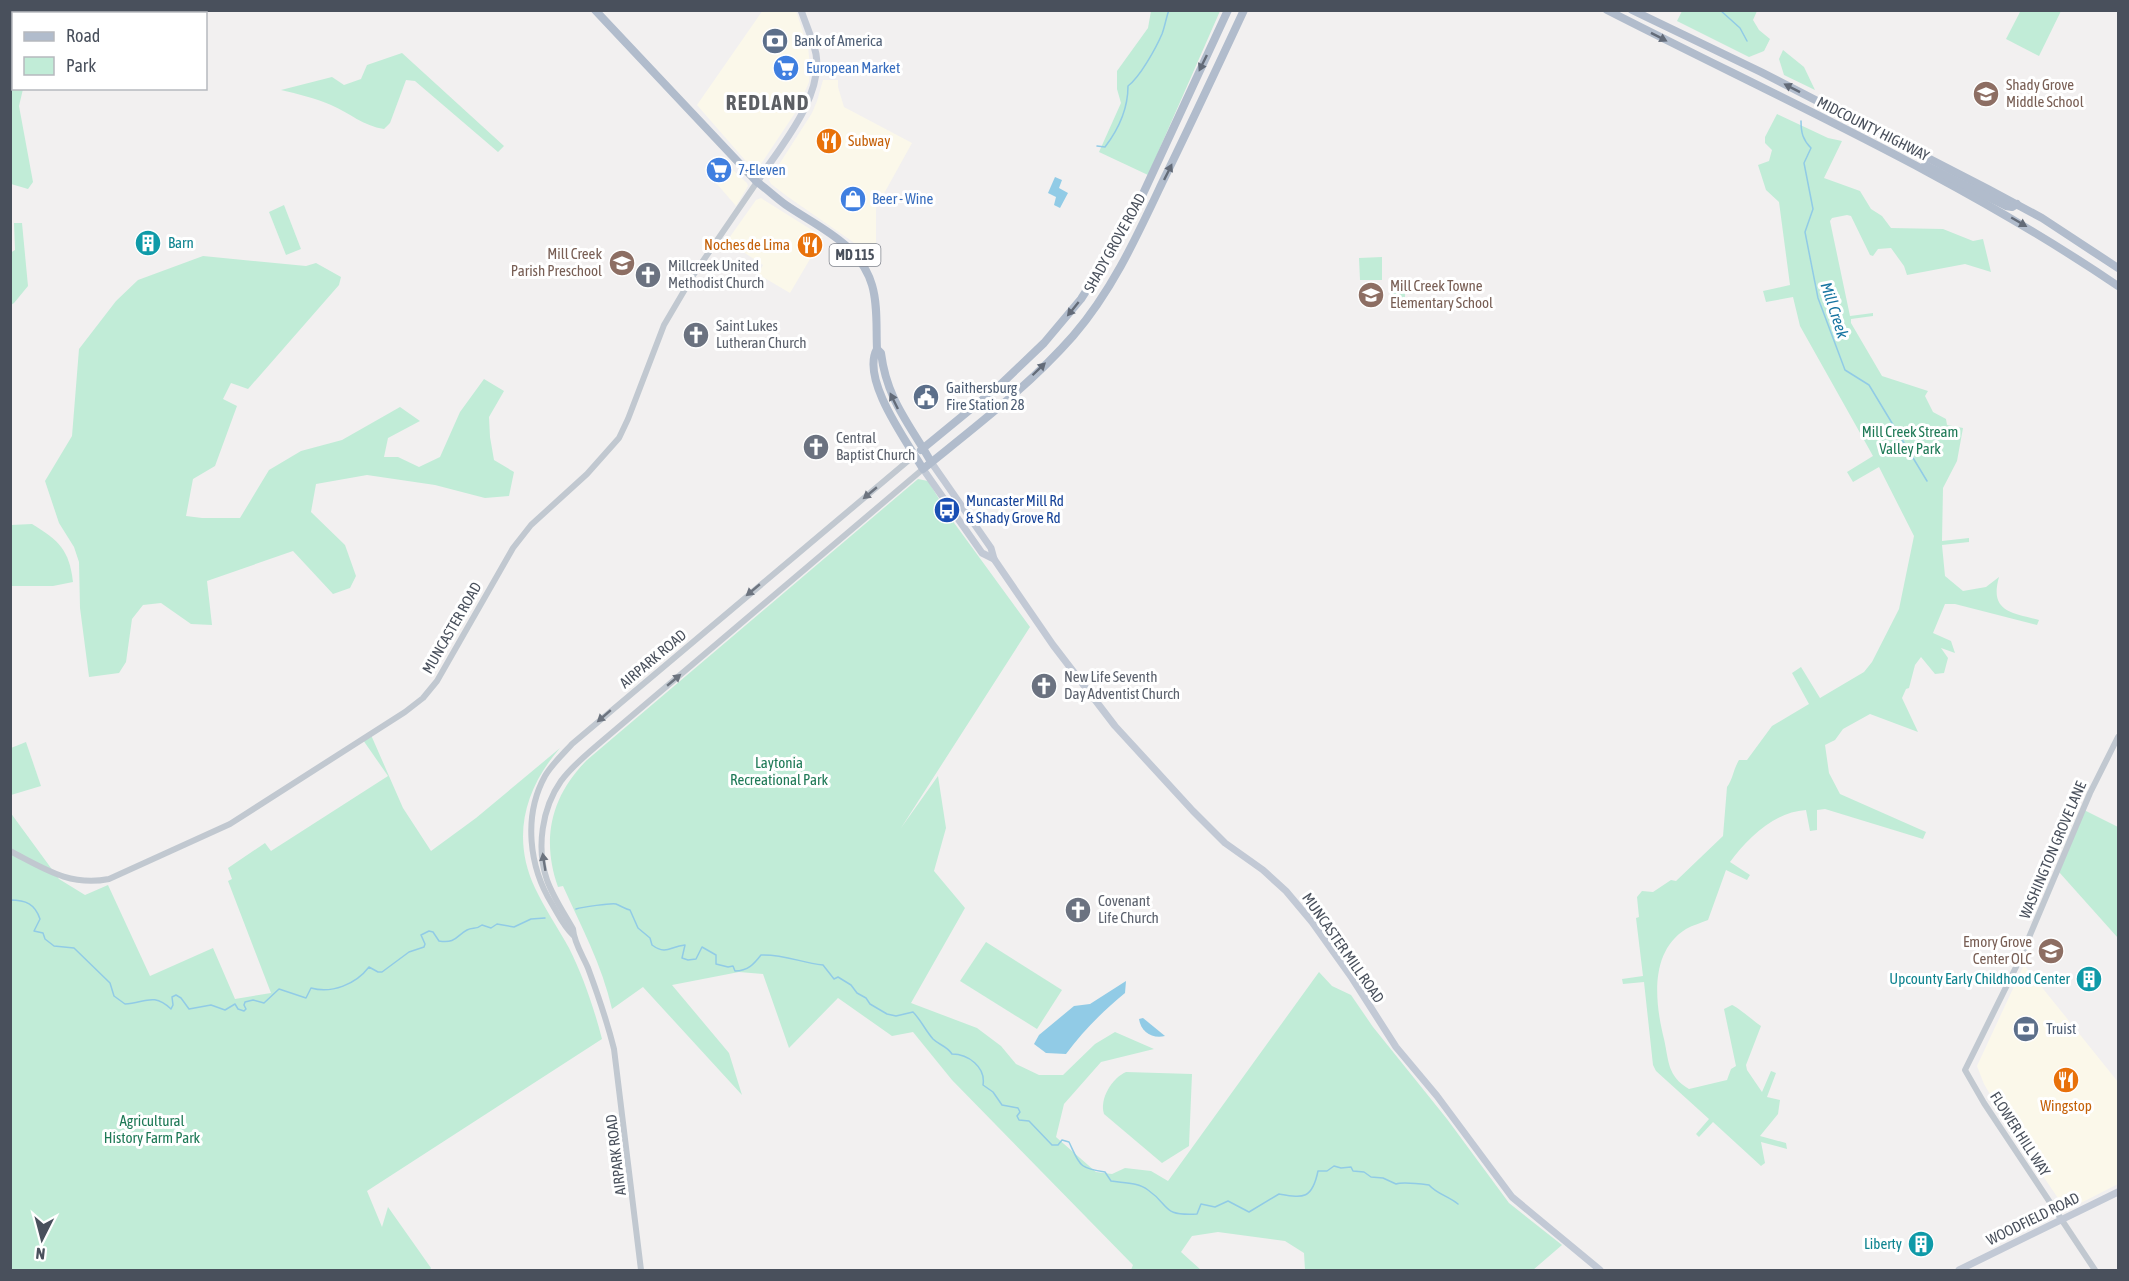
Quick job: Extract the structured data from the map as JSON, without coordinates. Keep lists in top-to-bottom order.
{
  "streets": {
    "main road": [
      "MIDCOUNTY HIGHWAY",
      "SHADY GROVE ROAD",
      "MD 115",
      "MUNCASTER MILL ROAD",
      "WOODFIELD ROAD"
    ],
    "street": [
      "MUNCASTER ROAD",
      "AIRPARK ROAD",
      "WASHINGTON GROVE LANE",
      "FLOWER HILL WAY"
    ]
  },
  "crossings": [
    ["SHADY GROVE ROAD", "AIRPARK ROAD"],
    ["SHADY GROVE ROAD", "MUNCASTER MILL ROAD"],
    ["MUNCASTER ROAD", "MUNCASTER MILL ROAD"],
    ["AIRPARK ROAD", "MUNCASTER MILL ROAD"],
    ["WASHINGTON GROVE LANE", "FLOWER HILL WAY"],
    ["FLOWER HILL WAY", "WOODFIELD ROAD"]
  ],
  "districts": ["REDLAND"],
  "water": ["Mill Creek"],
  "parks": ["Mill Creek Stream Valley Park", "Laytonia Recreational Park", "Agricultural History Farm Park"],
  "places": {
    "bank": ["Bank of America", "Truist"],
    "supermarket": ["European Market", "7-Eleven"],
    "school or university": [
      "Shady Grove Middle School",
      "Mill Creek Parish Preschool",
      "Mill Creek Towne Elementary School",
      "Emory Grove Center OLC"
    ],
    "restaurant": ["Subway", "Noches de Lima", "Wingstop"],
    "shop": ["Beer - Wine"],
    "building": ["Barn", "Upcounty Early Childhood Center", "Liberty"],
    "church": [
      "Millcreek United Methodist Church",
      "Saint Lukes Lutheran Church",
      "Central Baptist Church",
      "New Life Seventh Day Adventist Church",
      "Covenant Life Church"
    ],
    "public building": ["Gaithersburg Fire Station 28"],
    "bus stop": ["Muncaster Mill Rd & Shady Grove Rd"]
  },
  "legend": ["Road", "Park"],
  "north": "bottom"
}
